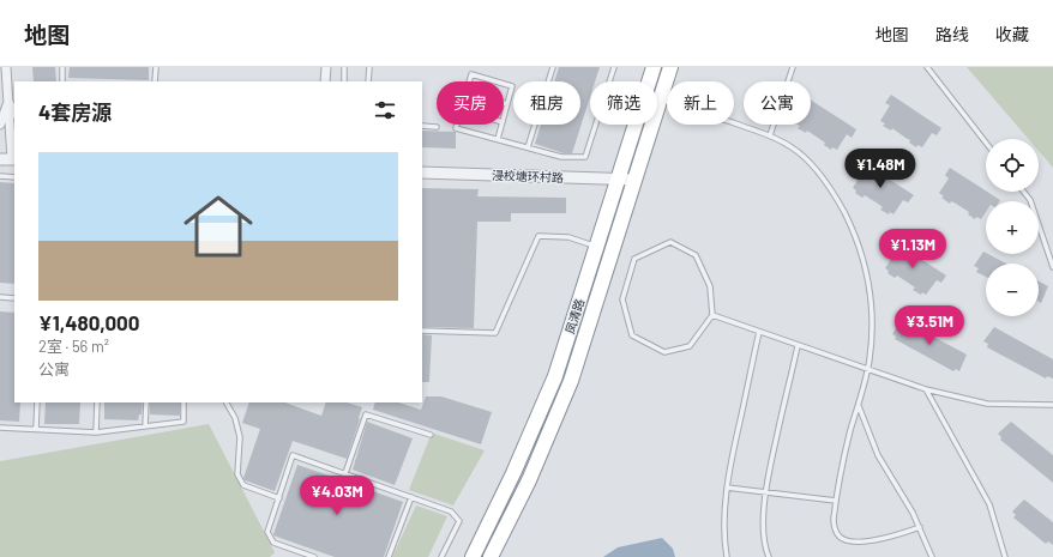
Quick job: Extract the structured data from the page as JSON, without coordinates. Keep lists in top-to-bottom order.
{
  "streets": {
    "highway": ["凤清路"],
    "street": ["浸校塘环村路"]
  },
  "crossings": [
    ["浸校塘环村路", "凤清路"]
  ],
  "page": {
    "header": "地图",
    "nav": ["地图", "路线", "收藏"],
    "chip": [
      "买房",
      "租房",
      "筛选",
      "新上",
      "公寓"
    ],
    "heading": "4套房源",
    "map_buttons": ["+", "−"],
    "list": [
      {
        "name": "¥1,480,000",
        "note": "2室 · 56 m² · 公寓"
      }
    ],
    "price": [
      "¥1.48M",
      "¥1.13M",
      "¥3.51M",
      "¥4.03M"
    ]
  }
}
